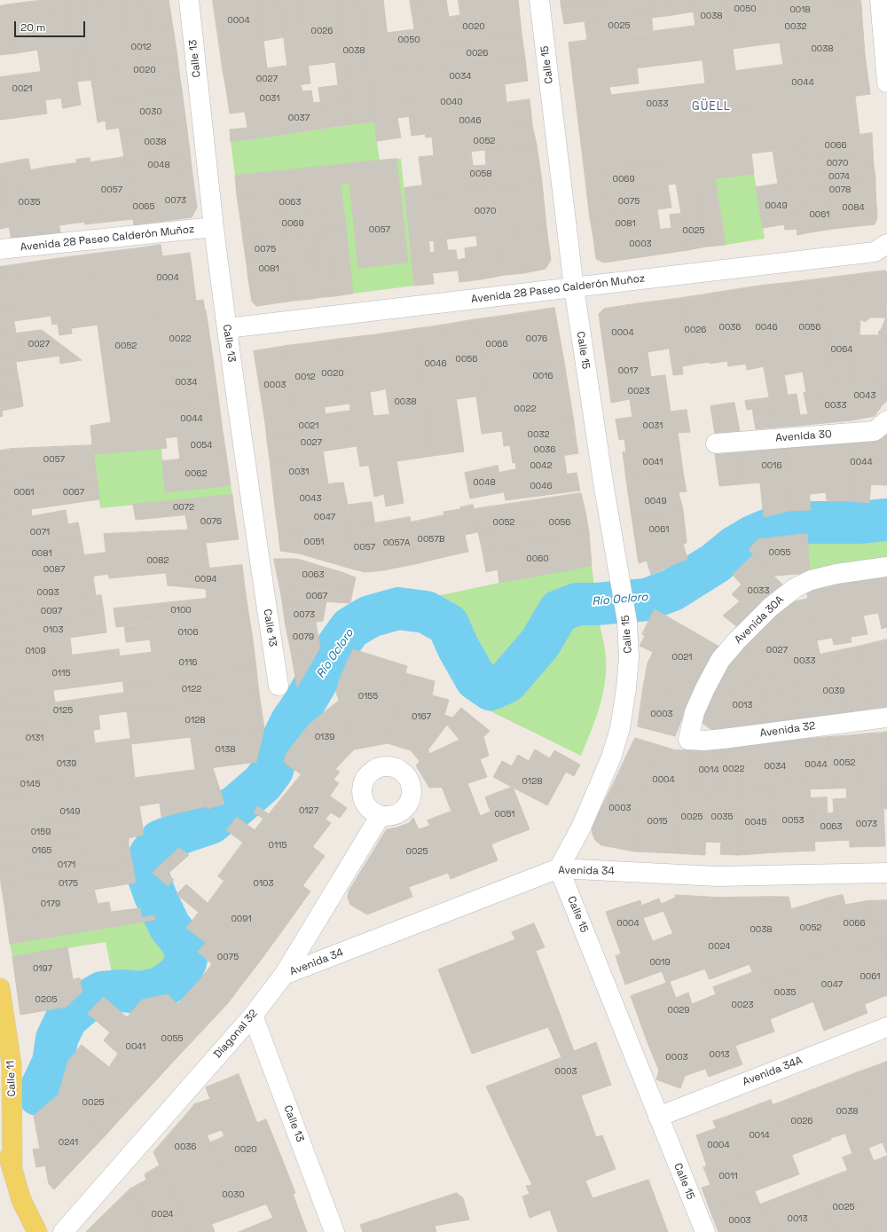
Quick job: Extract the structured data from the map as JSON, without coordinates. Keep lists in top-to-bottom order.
{
  "streets": {
    "main road": ["Calle 11"],
    "street": [
      "Calle 13",
      "Calle 15",
      "Avenida 28 Paseo Calderón Muñoz",
      "Avenida 30",
      "Avenida 30A",
      "Avenida 32",
      "Avenida 34",
      "Diagonal 32",
      "Avenida 34A"
    ]
  },
  "crossings": [
    ["Calle 13", "Avenida 28 Paseo Calderón Muñoz"],
    ["Calle 13", "Diagonal 32"],
    ["Calle 15", "Avenida 28 Paseo Calderón Muñoz"],
    ["Calle 15", "Avenida 34"],
    ["Calle 15", "Avenida 34A"],
    ["Avenida 30A", "Avenida 32"],
    ["Avenida 34", "Diagonal 32"]
  ],
  "districts": ["GÜELL"],
  "water": ["Río Ocloro"],
  "house_numbers": [
    "0050",
    "0018",
    "0038",
    "0004",
    "0025",
    "0020",
    "0032",
    "0026",
    "0050",
    "0012",
    "0038",
    "0038",
    "0026",
    "0020",
    "0034",
    "0027",
    "0044",
    "0021",
    "0031",
    "0040",
    "0033",
    "0030",
    "0037",
    "0046",
    "0052",
    "0038",
    "0066",
    "0070",
    "0048",
    "0058",
    "0074",
    "0069",
    "0057",
    "0078",
    "0073",
    "0075",
    "0035",
    "0063",
    "0049",
    "0065",
    "0084",
    "0070",
    "0061",
    "0069",
    "0081",
    "0057",
    "0025",
    "0003",
    "0075",
    "0081",
    "0004",
    "0036",
    "0046",
    "0056",
    "0026",
    "0004",
    "0022",
    "0076",
    "0027",
    "0066",
    "0052",
    "0064",
    "0056",
    "0046",
    "0017",
    "0020",
    "0016",
    "0012",
    "0034",
    "0003",
    "0023",
    "0043",
    "0038",
    "0033",
    "0022",
    "0044",
    "0021",
    "0031",
    "0032",
    "0027",
    "0054",
    "0036",
    "0057",
    "0041",
    "0044",
    "0042",
    "0016",
    "0031",
    "0062",
    "0048",
    "0046",
    "0061",
    "0067",
    "0043",
    "0049",
    "0072",
    "0047",
    "0076",
    "0052",
    "0056",
    "0061",
    "0071",
    "0057B",
    "0051",
    "0057A",
    "0057",
    "0055",
    "0081",
    "0060",
    "0082",
    "0087",
    "0063",
    "0094",
    "0033",
    "0093",
    "0067",
    "0100",
    "0097",
    "0073",
    "0103",
    "0106",
    "0079",
    "0027",
    "0109",
    "0021",
    "0033",
    "0116",
    "0115",
    "0122",
    "0039",
    "0155",
    "0013",
    "0125",
    "0003",
    "0167",
    "0128",
    "0139",
    "0131",
    "0138",
    "0052",
    "0139",
    "0044",
    "0034",
    "0022",
    "0014",
    "0004",
    "0128",
    "0145",
    "0003",
    "0127",
    "0149",
    "0051",
    "0025",
    "0035",
    "0053",
    "0015",
    "0045",
    "0073",
    "0063",
    "0159",
    "0115",
    "0165",
    "0025",
    "0171",
    "0175",
    "0103",
    "0179",
    "0091",
    "0004",
    "0066",
    "0052",
    "0038",
    "0024",
    "0075",
    "0019",
    "0197",
    "0061",
    "0047",
    "0035",
    "0205",
    "0023",
    "0029",
    "0055",
    "0041",
    "0013",
    "0003",
    "0003",
    "0025",
    "0038",
    "0026",
    "0014",
    "0241",
    "0004",
    "0036",
    "0020",
    "0011",
    "0030",
    "0025",
    "0024",
    "0013",
    "0003"
  ],
  "scale_bar": "20 m"
}
